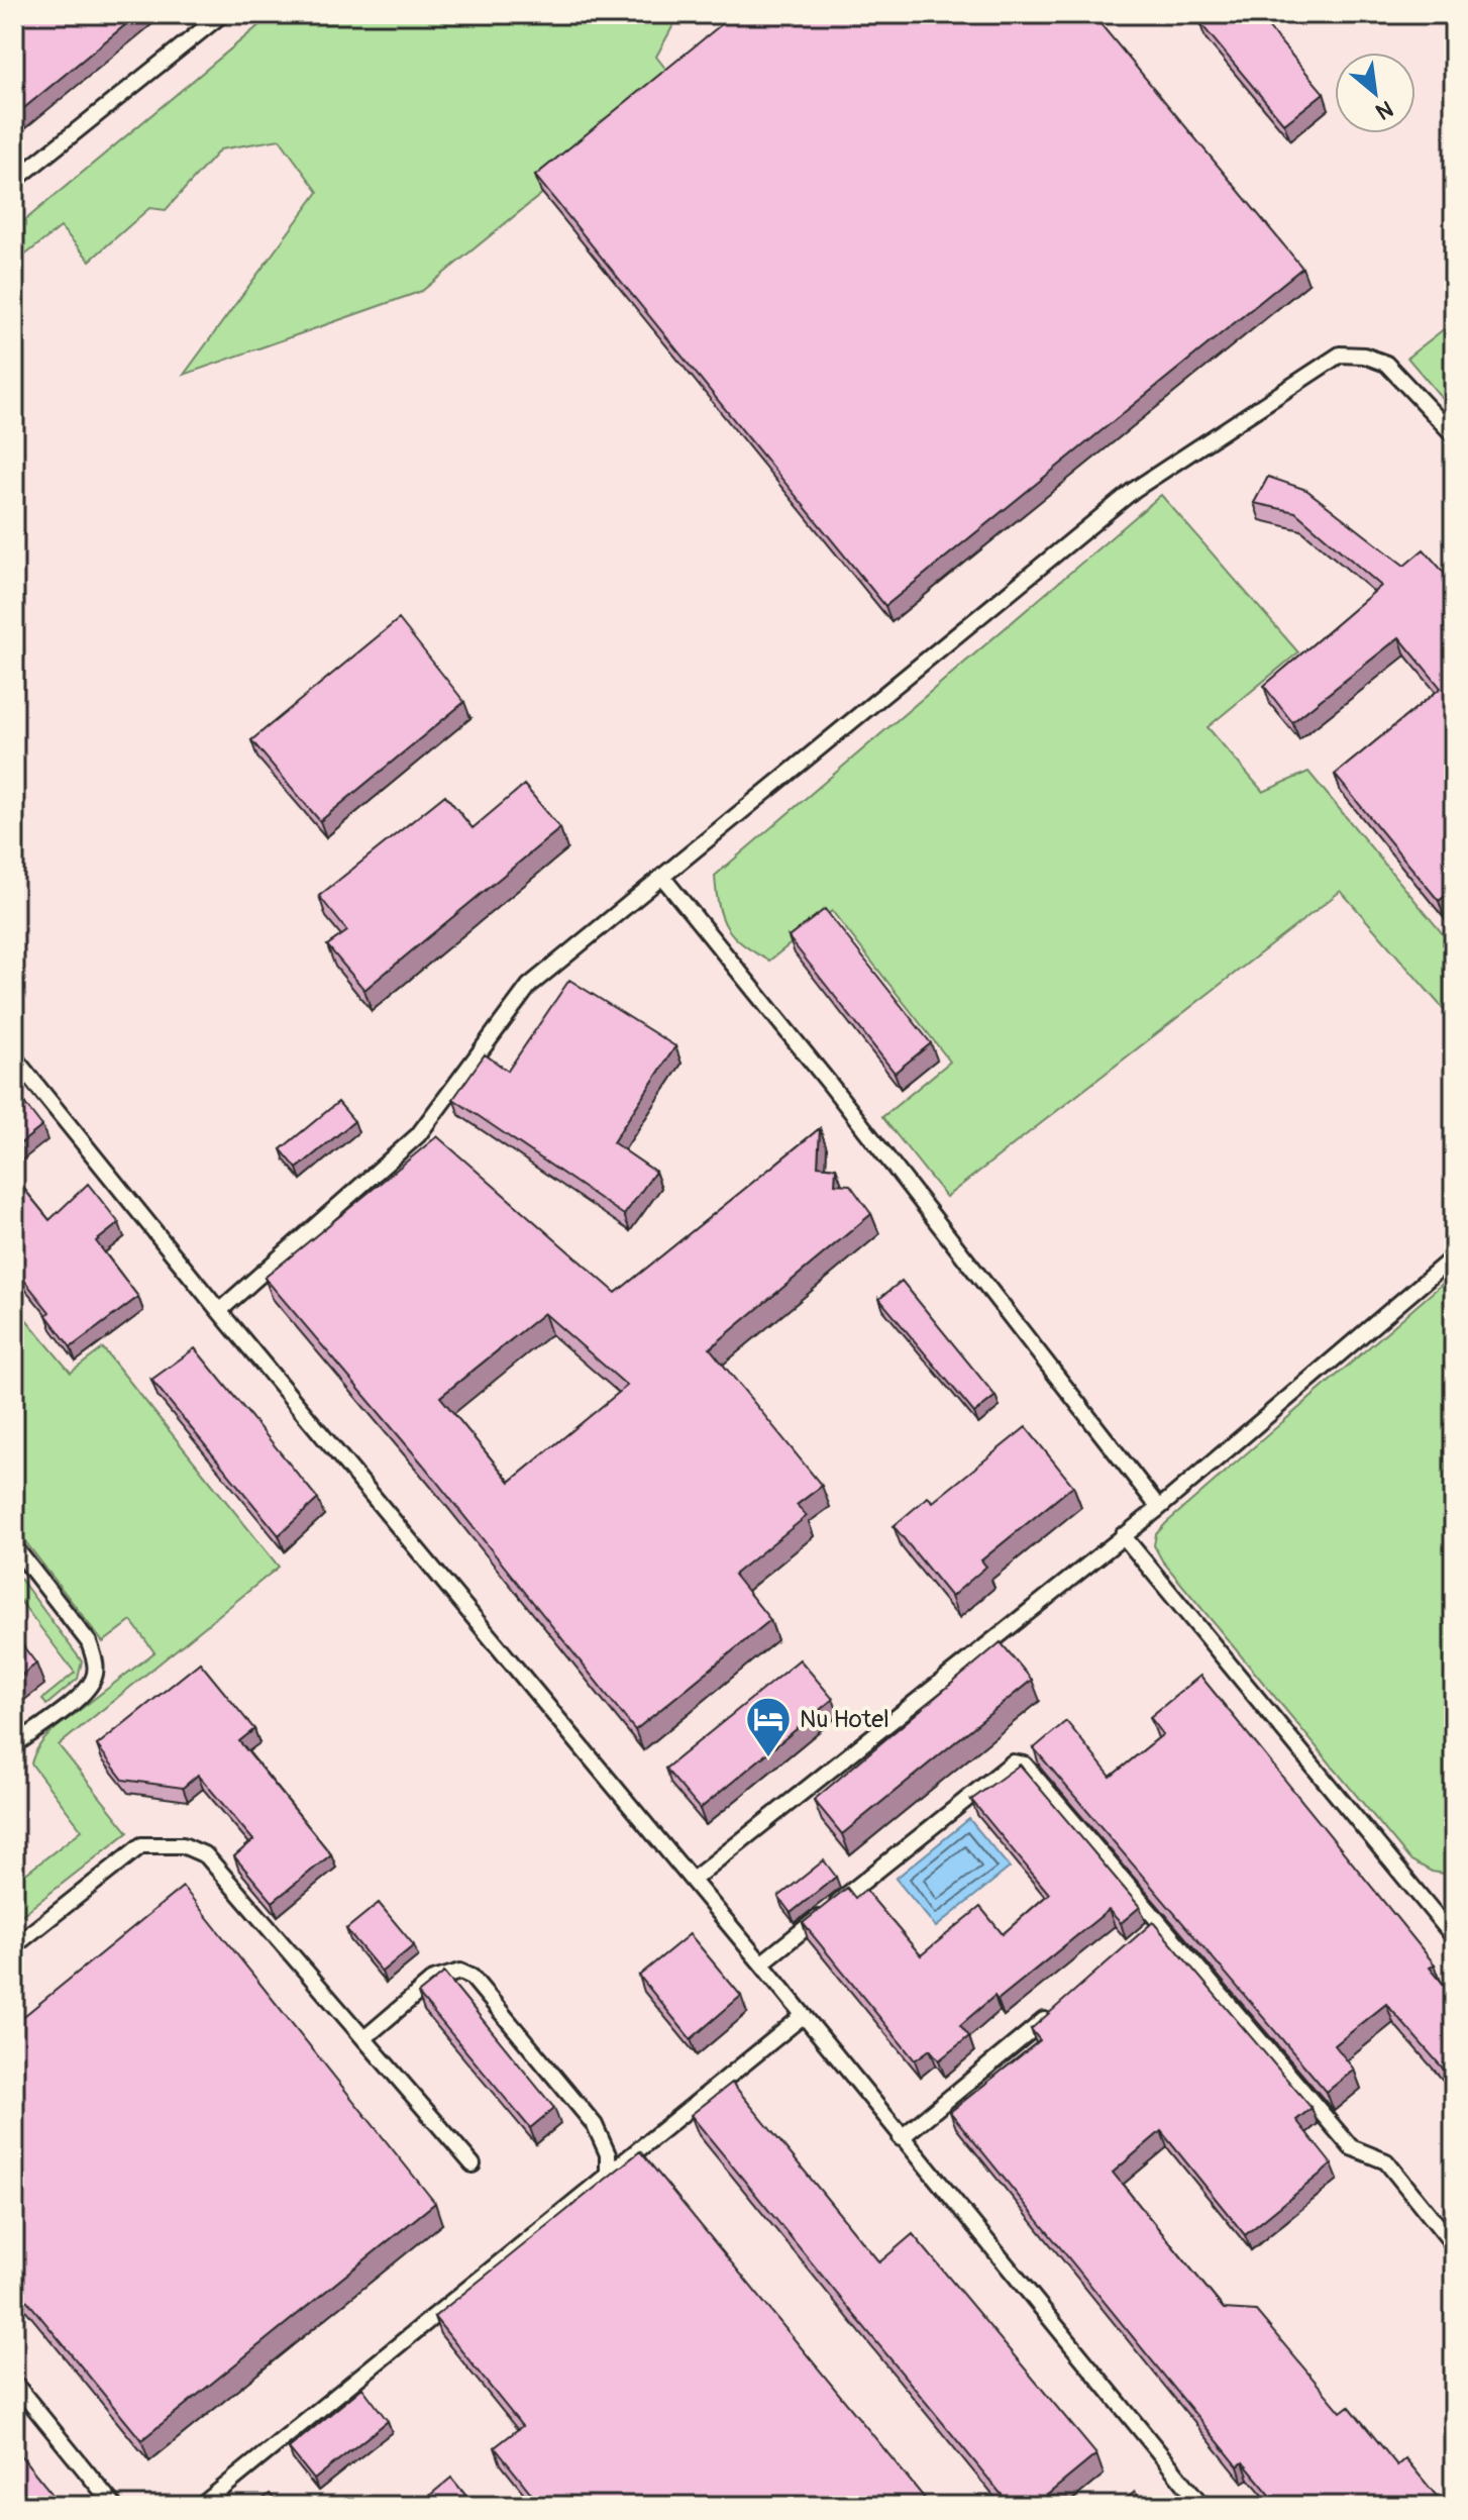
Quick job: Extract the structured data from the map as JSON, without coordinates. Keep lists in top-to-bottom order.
{
  "places": {
    "hotel": ["Nu Hotel"]
  },
  "north": "bottom right"
}
